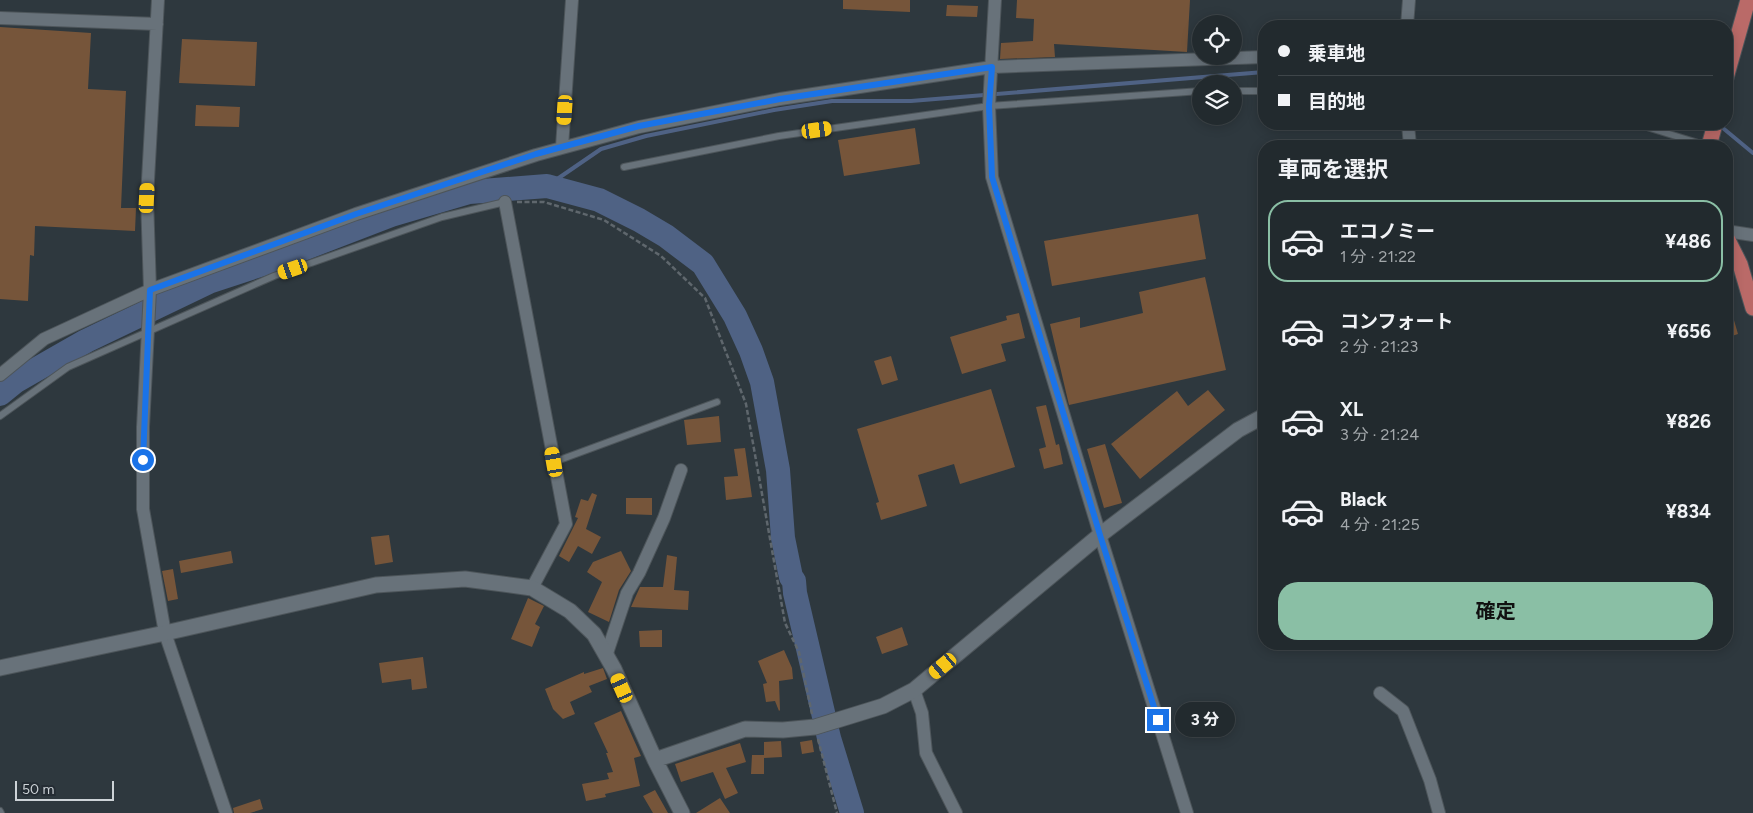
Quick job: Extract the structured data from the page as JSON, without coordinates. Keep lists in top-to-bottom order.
{
  "scale_bar": "50 m",
  "page": {
    "banner": ["乗車地", "目的地"],
    "heading": "車両を選択",
    "list": [
      {
        "name": "エコノミー",
        "note": "1 分 · 21:22",
        "value": "¥486"
      },
      {
        "name": "コンフォート",
        "note": "2 分 · 21:23",
        "value": "¥656"
      },
      {
        "name": "XL",
        "note": "3 分 · 21:24",
        "value": "¥826"
      },
      {
        "name": "Black",
        "note": "4 分 · 21:25",
        "value": "¥834"
      }
    ],
    "buttons": "確定",
    "bubble": "3 分",
    "scale": "50 m"
  }
}
